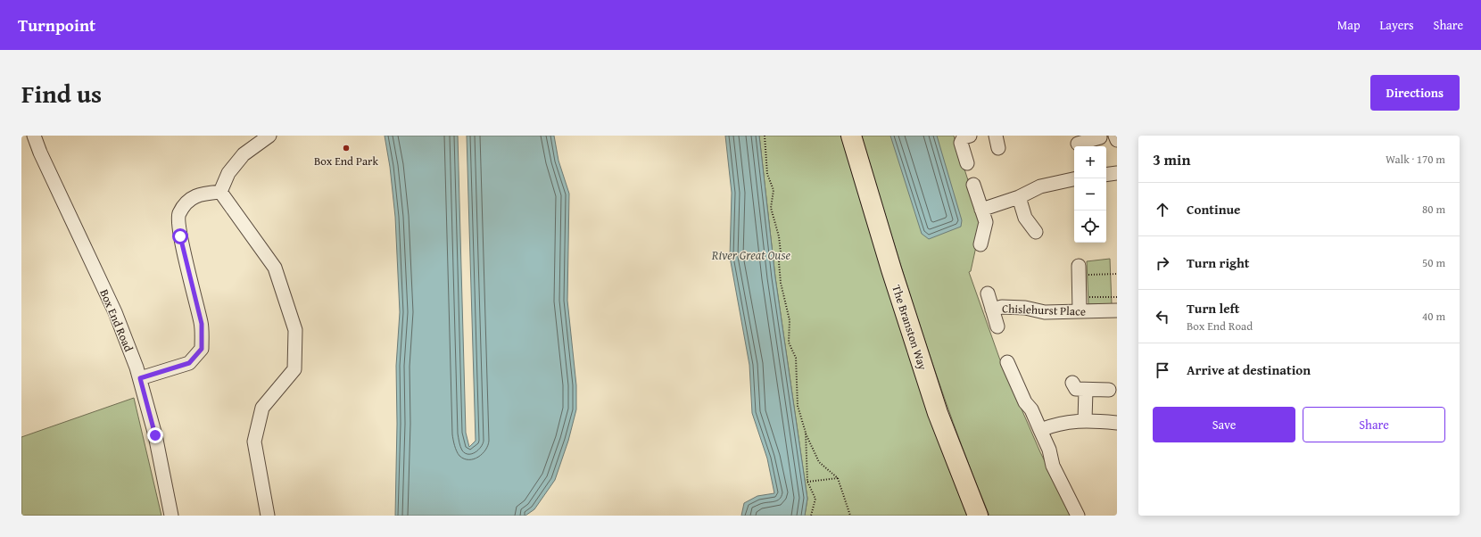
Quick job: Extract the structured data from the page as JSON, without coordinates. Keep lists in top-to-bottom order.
{
  "streets": {
    "highway": ["The Branston Way"],
    "street": ["Chislehurst Place", "Box End Road"]
  },
  "water": ["River Great Ouse"],
  "places": ["Box End Park"],
  "page": {
    "header": "Turnpoint",
    "nav": ["Map", "Layers", "Share"],
    "title": "Find us",
    "buttons": [
      "Directions",
      ["Save", "Share"]
    ],
    "heading": ["3 min", "Walk · 170 m"],
    "map_buttons": ["+", "−"],
    "list": [
      ["Continue", "80 m"],
      ["Turn right", "50 m"],
      ["Turn left", "Box End Road", "40 m"],
      "Arrive at destination"
    ]
  }
}
